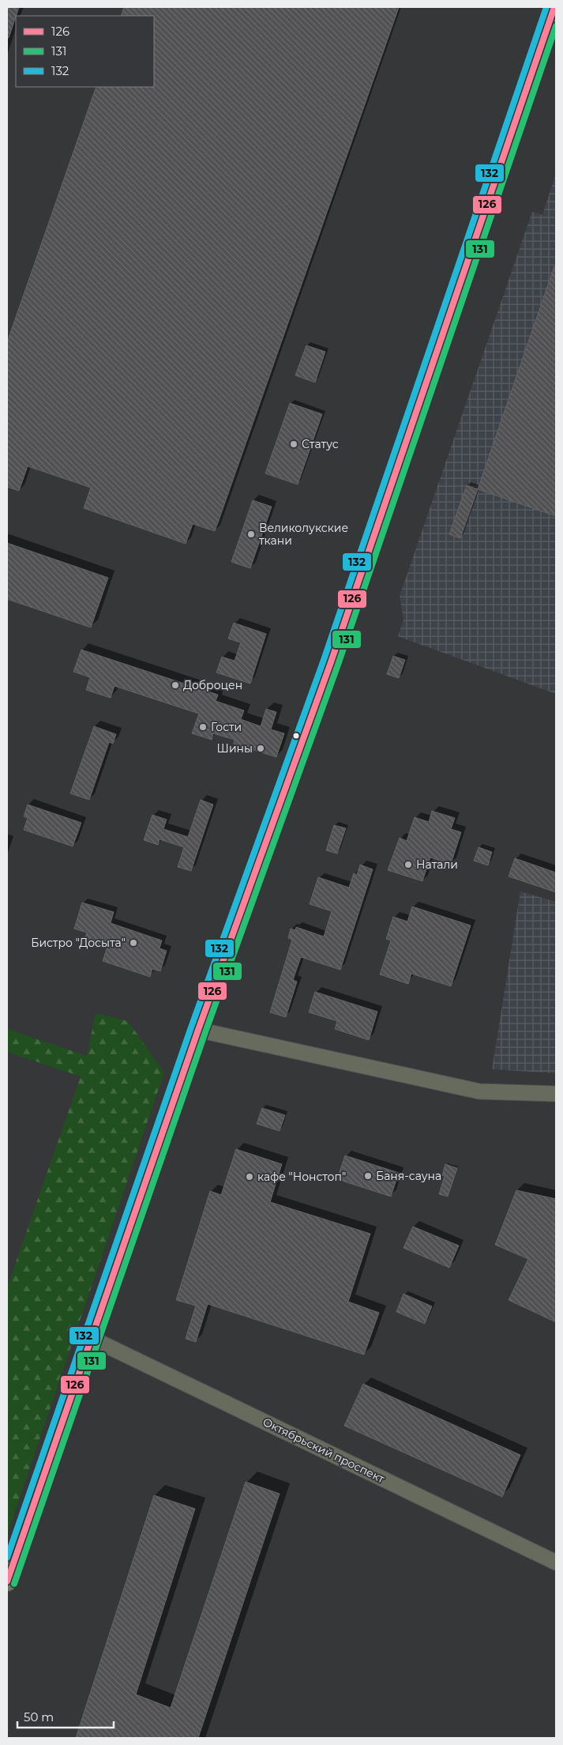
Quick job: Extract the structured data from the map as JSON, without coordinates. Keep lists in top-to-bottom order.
{
  "streets": {
    "street": ["Октябрьский проспект"]
  },
  "places": [
    "Статус",
    "Великолукские ткани",
    "Доброцен",
    "Гости",
    "Шины",
    "Натали",
    "Бистро \"Досыта\"",
    "Баня-сауна",
    "кафе \"Нонстоп\""
  ],
  "lines": ["transit line 126", "transit line 132", "transit line 131"],
  "legend": ["126", "131", "132"],
  "scale_bar": "50 m"
}
